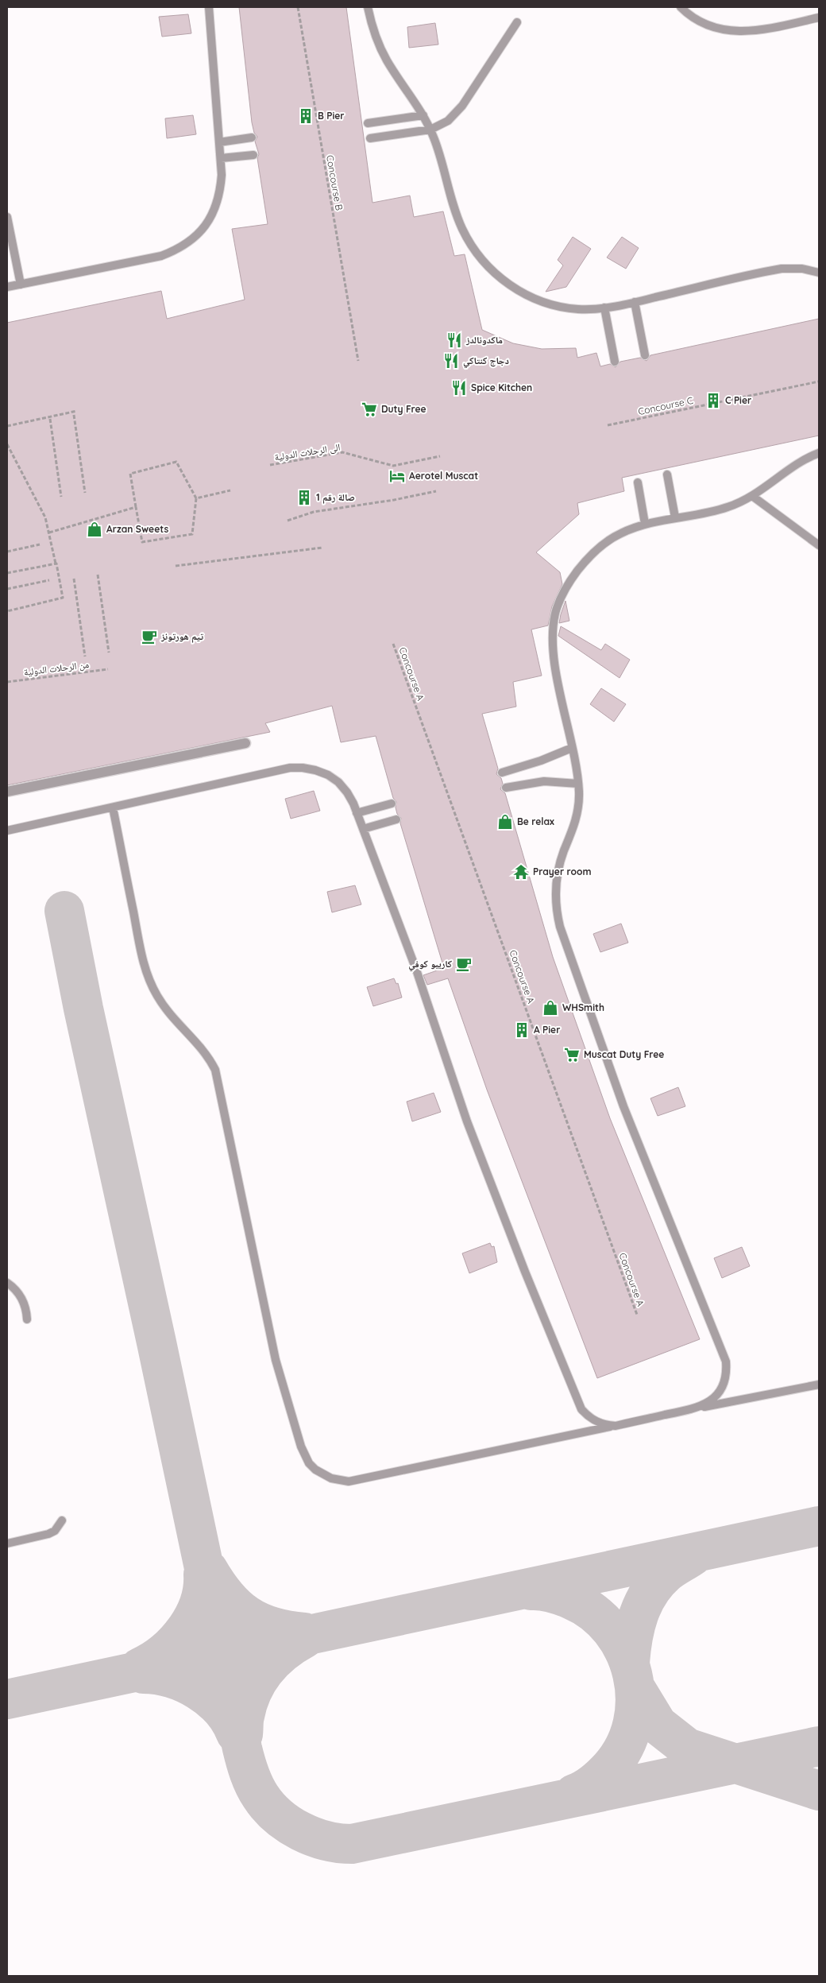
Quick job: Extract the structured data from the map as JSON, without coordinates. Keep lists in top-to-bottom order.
{
  "streets": {
    "path": [
      "Concourse B",
      "Concourse C",
      "الى الرحلات الدولية",
      "من الرحلات الدولية",
      "Concourse A"
    ]
  },
  "places": {
    "building": [
      "B Pier",
      "C Pier",
      "صالة رقم 1",
      "A Pier"
    ],
    "restaurant": ["ماكدونالدز", "دجاج كنتاكي", "Spice Kitchen"],
    "supermarket": ["Duty Free", "Muscat Duty Free"],
    "hotel": ["Aerotel Muscat"],
    "shop": ["Arzan Sweets", "Be relax", "WHSmith"],
    "cafe": ["تيم هورتونز", "كاريبو كوفي"],
    "temple": ["Prayer room"]
  }
}
